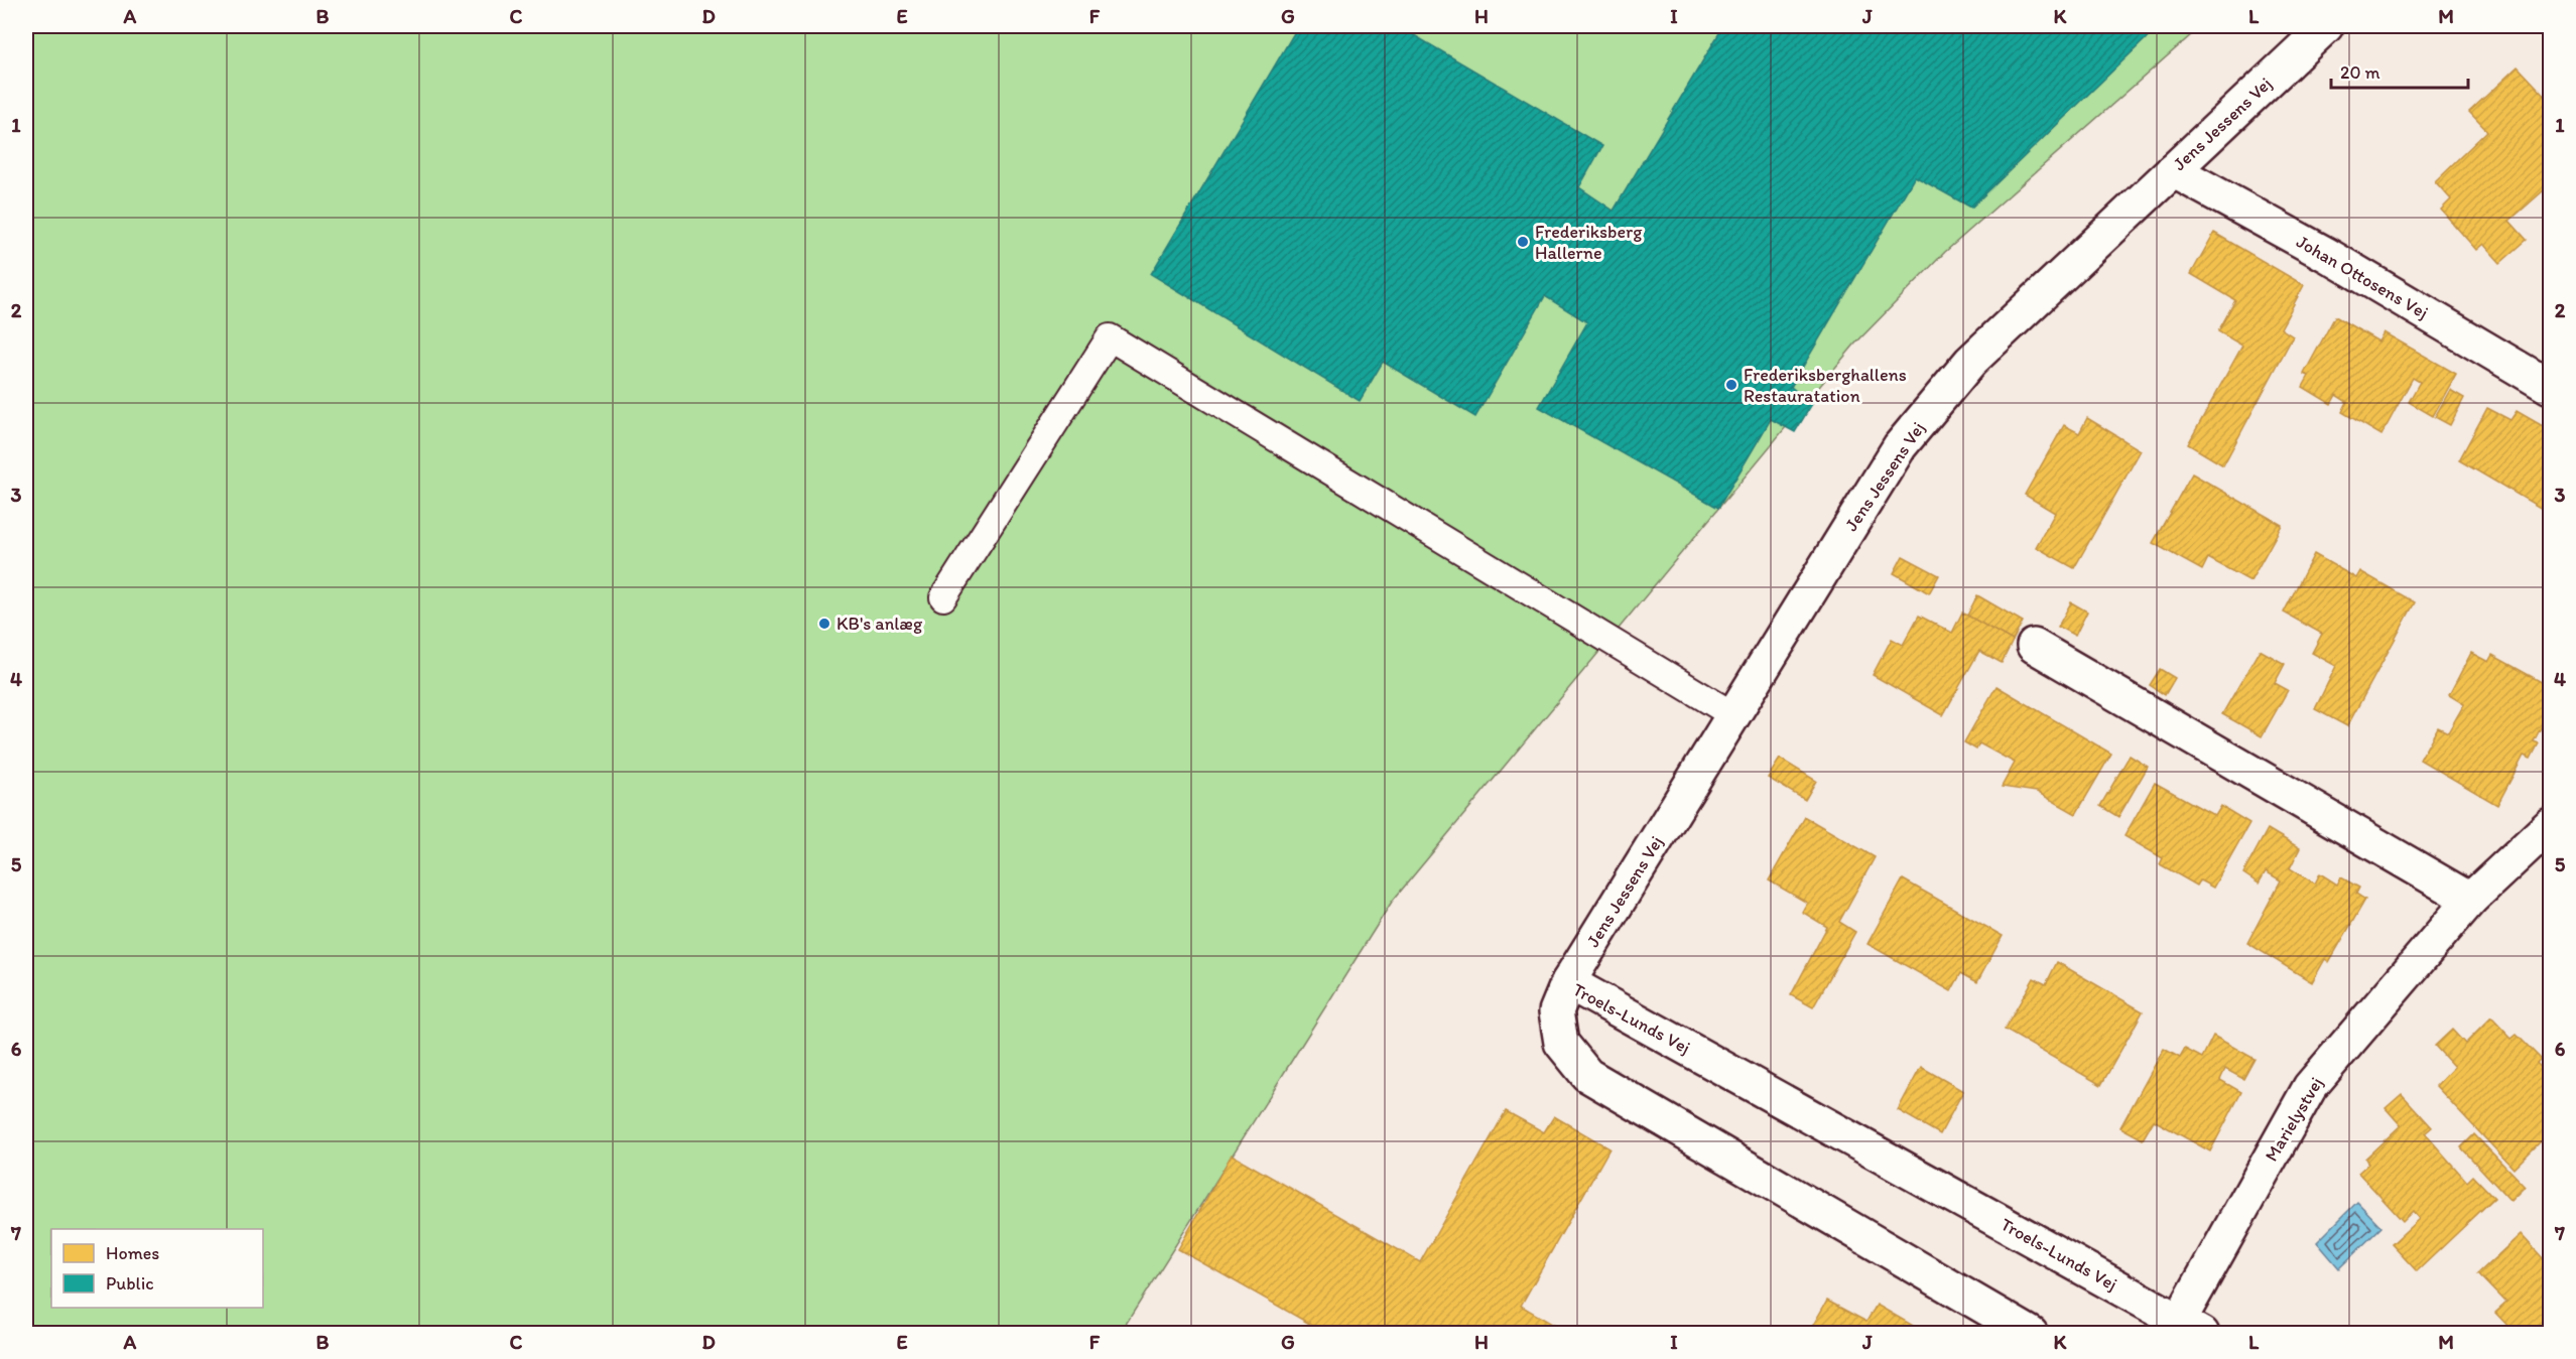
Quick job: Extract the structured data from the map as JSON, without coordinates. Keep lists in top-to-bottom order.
{
  "streets": {
    "street": [
      "Jens Jessens Vej",
      "Johan Ottosens Vej",
      "Troels-Lunds Vej",
      "Marielystvej"
    ]
  },
  "crossings": [
    ["Jens Jessens Vej", "Johan Ottosens Vej"],
    ["Jens Jessens Vej", "Troels-Lunds Vej"],
    ["Troels-Lunds Vej", "Marielystvej"]
  ],
  "places": ["Frederiksberg Hallerne", "Frederiksberghallens Restauratation", "KB's anlæg"],
  "legend": ["Homes", "Public"],
  "scale_bar": "20 m",
  "grid": {
    "columns": [
      "A",
      "B",
      "C",
      "D",
      "E",
      "F",
      "G",
      "H",
      "I",
      "J",
      "K",
      "L",
      "M"
    ],
    "rows": [
      "1",
      "2",
      "3",
      "4",
      "5",
      "6",
      "7"
    ]
  }
}
